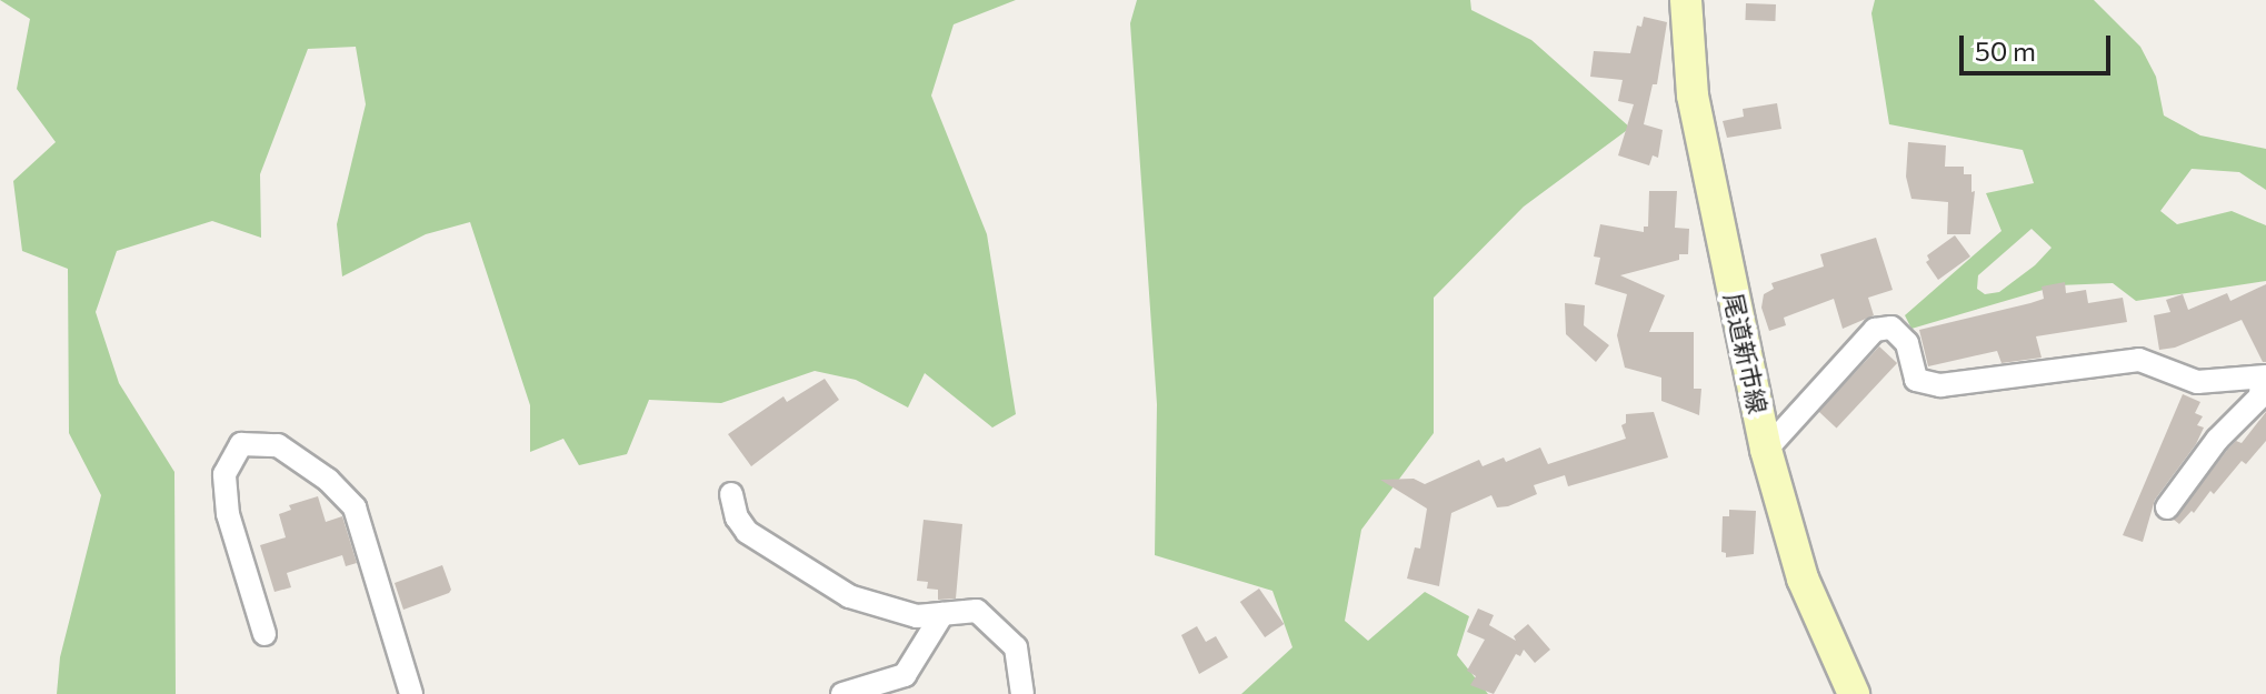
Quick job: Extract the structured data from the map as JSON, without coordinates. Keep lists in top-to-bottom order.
{
  "streets": {
    "main road": ["尾道新市線"]
  },
  "scale_bar": "50 m"
}
